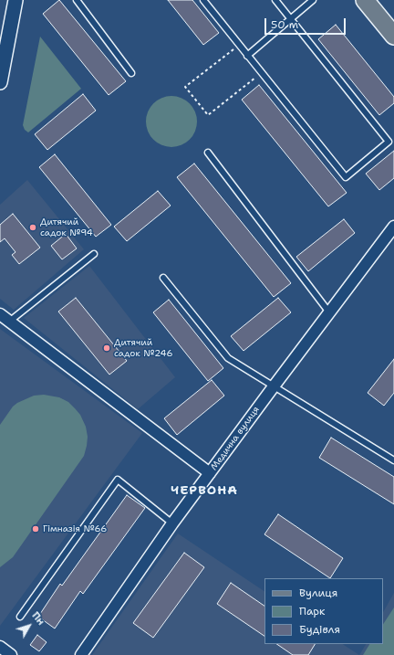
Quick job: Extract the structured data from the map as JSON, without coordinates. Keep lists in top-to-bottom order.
{
  "streets": {
    "street": ["Медична вулиця"]
  },
  "districts": ["ЧЕРВОНА"],
  "places": ["Дитячий садок №94", "Дитячий садок №246", "Гімназія №66"],
  "legend": ["Вулиця", "Парк", "Будівля"],
  "scale_bar": "50 m",
  "north": "top right"
}
